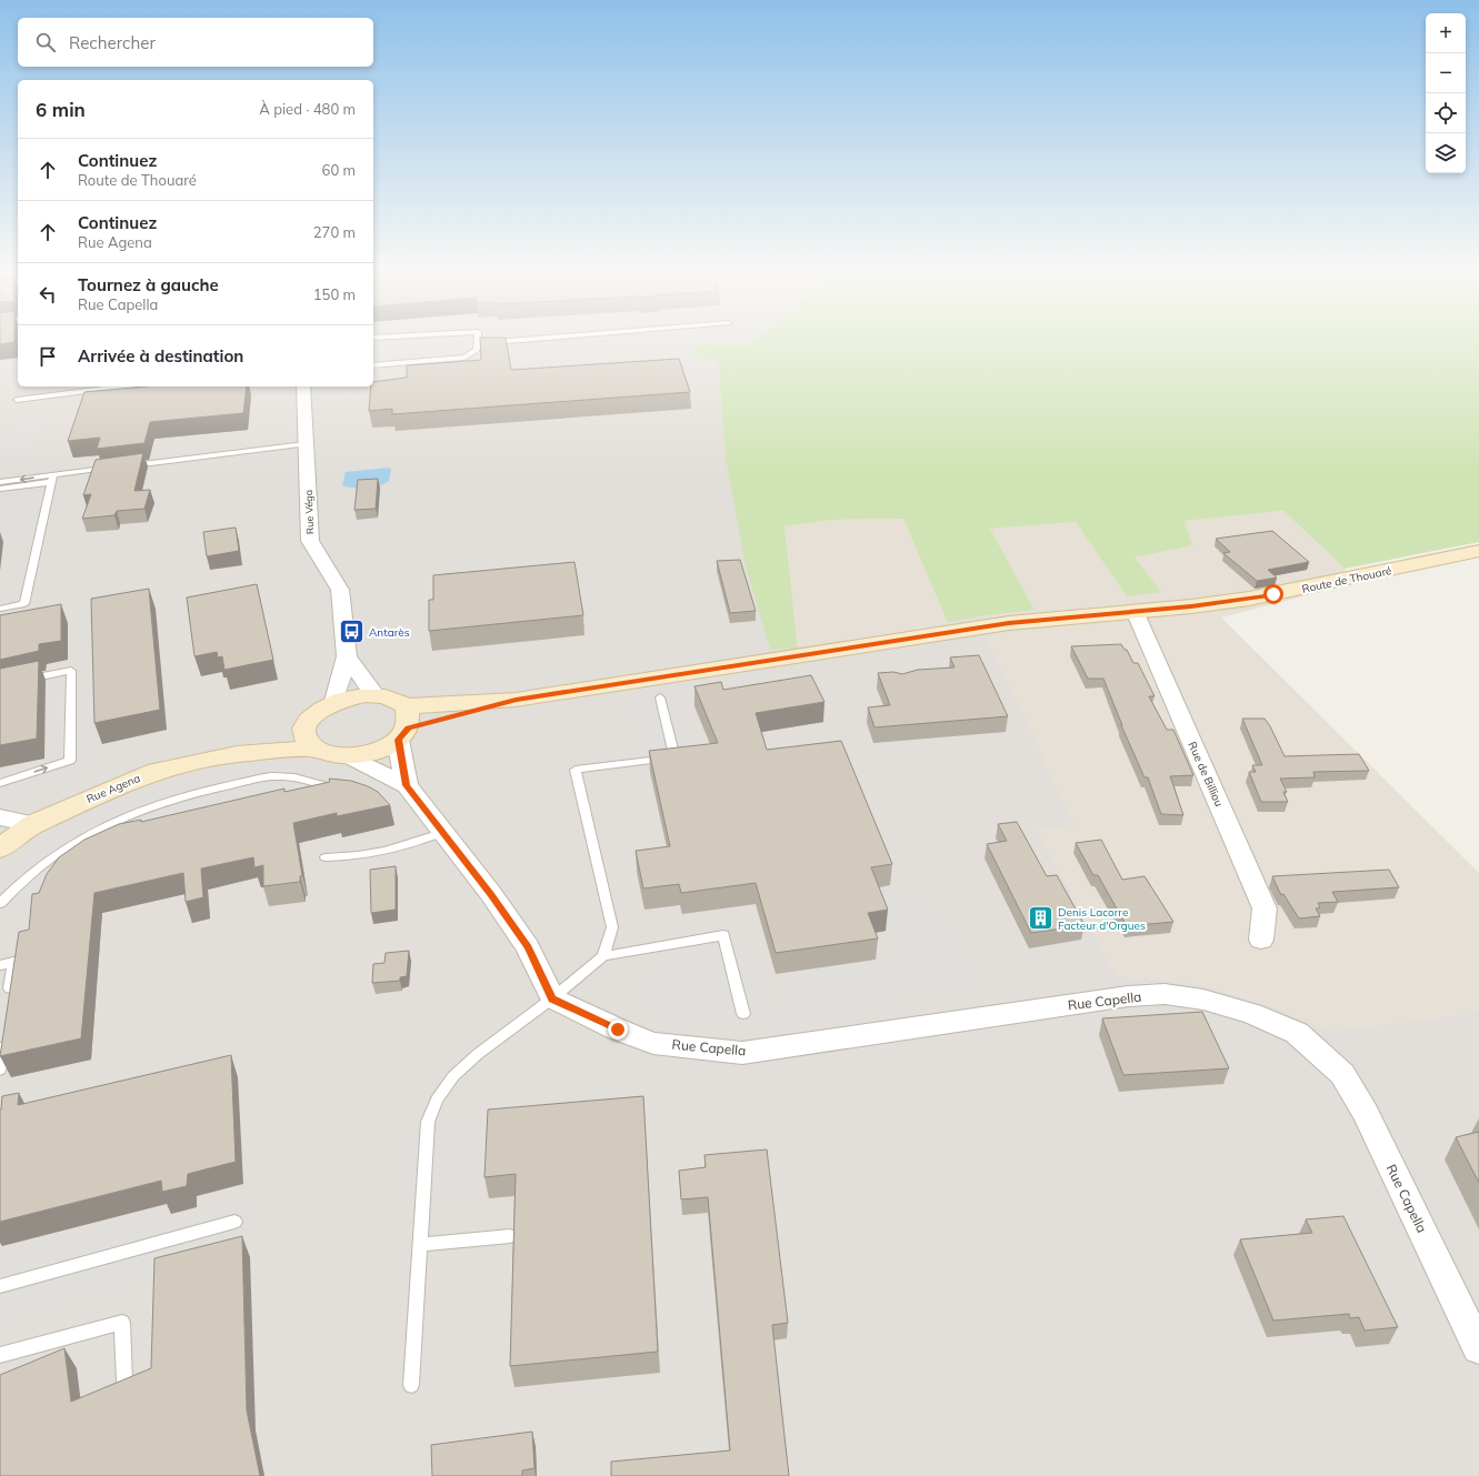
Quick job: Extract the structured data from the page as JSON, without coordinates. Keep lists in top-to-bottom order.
{
  "streets": {
    "main road": ["Route de Thouaré", "Rue Agena"],
    "street": ["Rue Véga", "Rue de Billiou", "Rue Capella"]
  },
  "crossings": [
    ["Rue Véga", "Rue Agena"],
    ["Route de Thouaré", "Rue de Billiou"]
  ],
  "places": {
    "bus stop": ["Antarès"],
    "building": ["Denis Lacorre Facteur d'Orgues"]
  },
  "page": {
    "map_buttons": ["+", "−"],
    "search": "Rechercher",
    "heading": ["6 min", "À pied · 480 m"],
    "list": [
      ["Continuez", "Route de Thouaré", "60 m"],
      ["Continuez", "Rue Agena", "270 m"],
      ["Tournez à gauche", "Rue Capella", "150 m"],
      "Arrivée à destination"
    ]
  }
}
